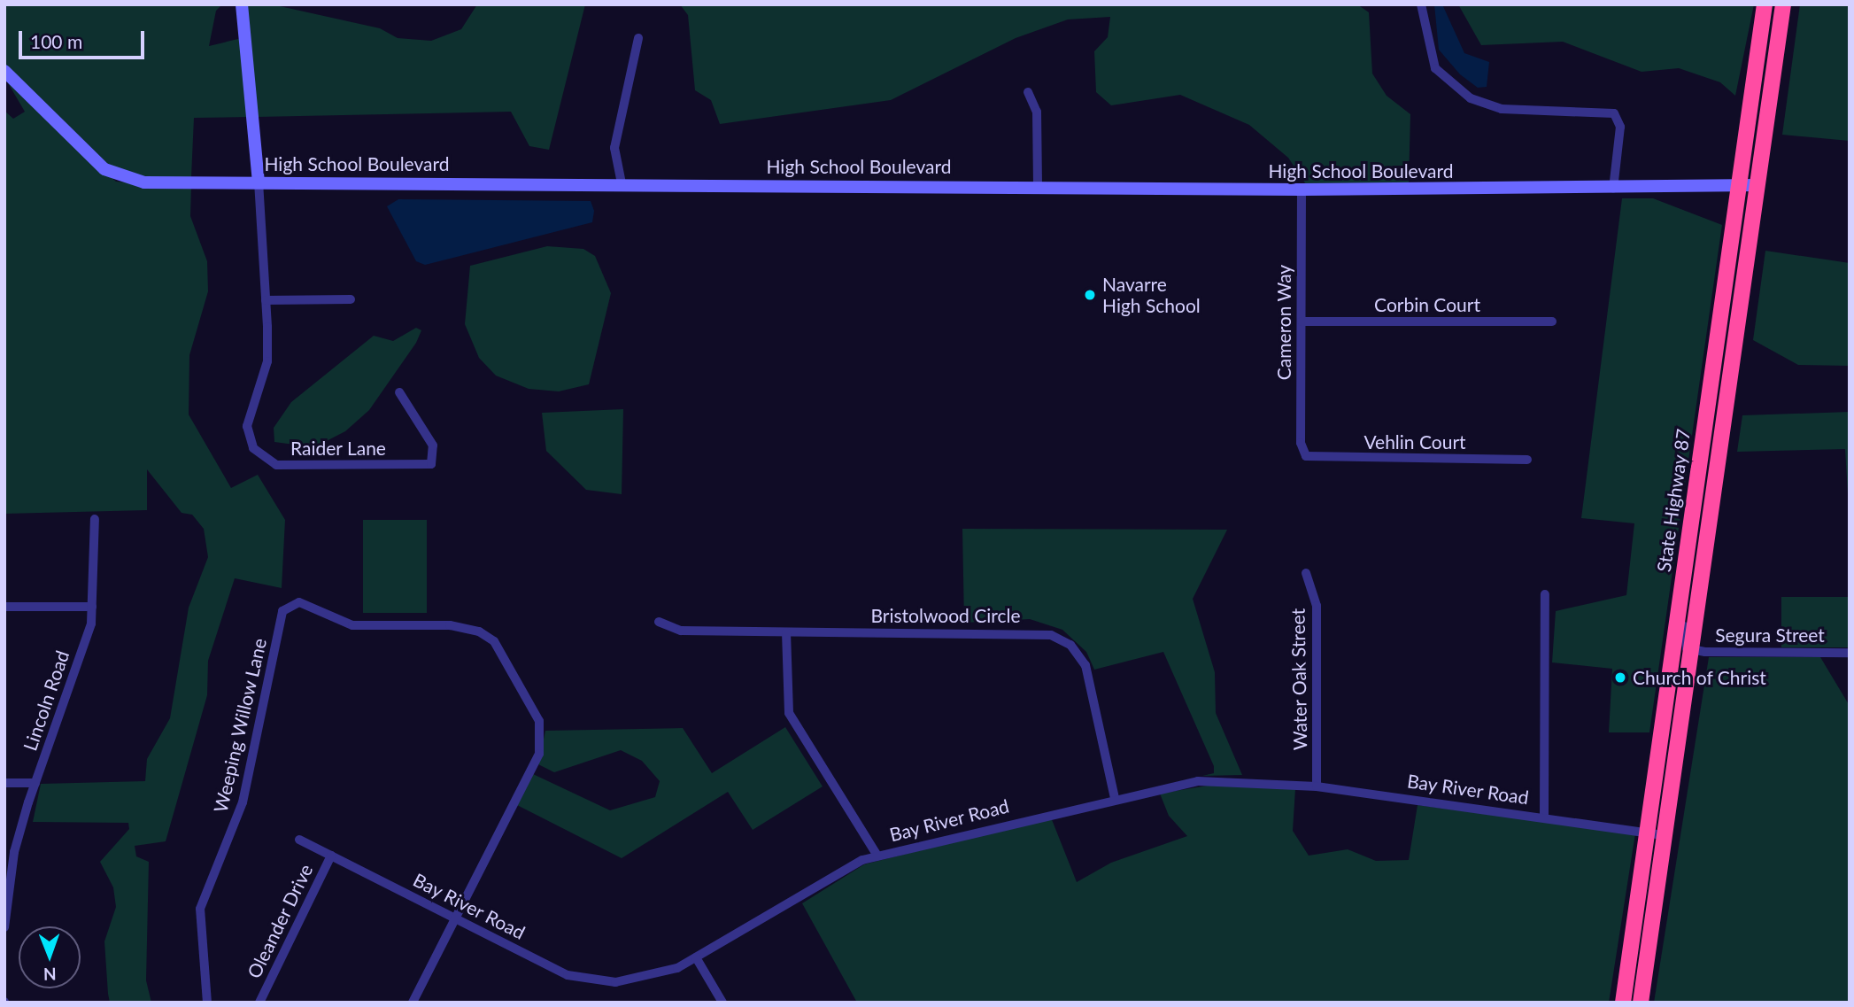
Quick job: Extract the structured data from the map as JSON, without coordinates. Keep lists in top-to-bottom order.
{
  "streets": {
    "highway": ["State Highway 87"],
    "street": [
      "High School Boulevard",
      "Corbin Court",
      "Cameron Way",
      "Vehlin Court",
      "Raider Lane",
      "Bristolwood Circle",
      "Segura Street",
      "Water Oak Street",
      "Lincoln Road",
      "Weeping Willow Lane",
      "Bay River Road",
      "Oleander Drive"
    ]
  },
  "crossings": [
    ["High School Boulevard", "Cameron Way"],
    ["High School Boulevard", "Raider Lane"],
    ["High School Boulevard", "State Highway 87"],
    ["Corbin Court", "Cameron Way"],
    ["Cameron Way", "Vehlin Court"],
    ["State Highway 87", "Bay River Road"],
    ["Bristolwood Circle", "Bay River Road"],
    ["Water Oak Street", "Bay River Road"],
    ["Weeping Willow Lane", "Bay River Road"],
    ["Bay River Road", "Oleander Drive"]
  ],
  "places": ["Navarre High School", "Church of Christ"],
  "scale_bar": "100 m",
  "north": "bottom"
}
